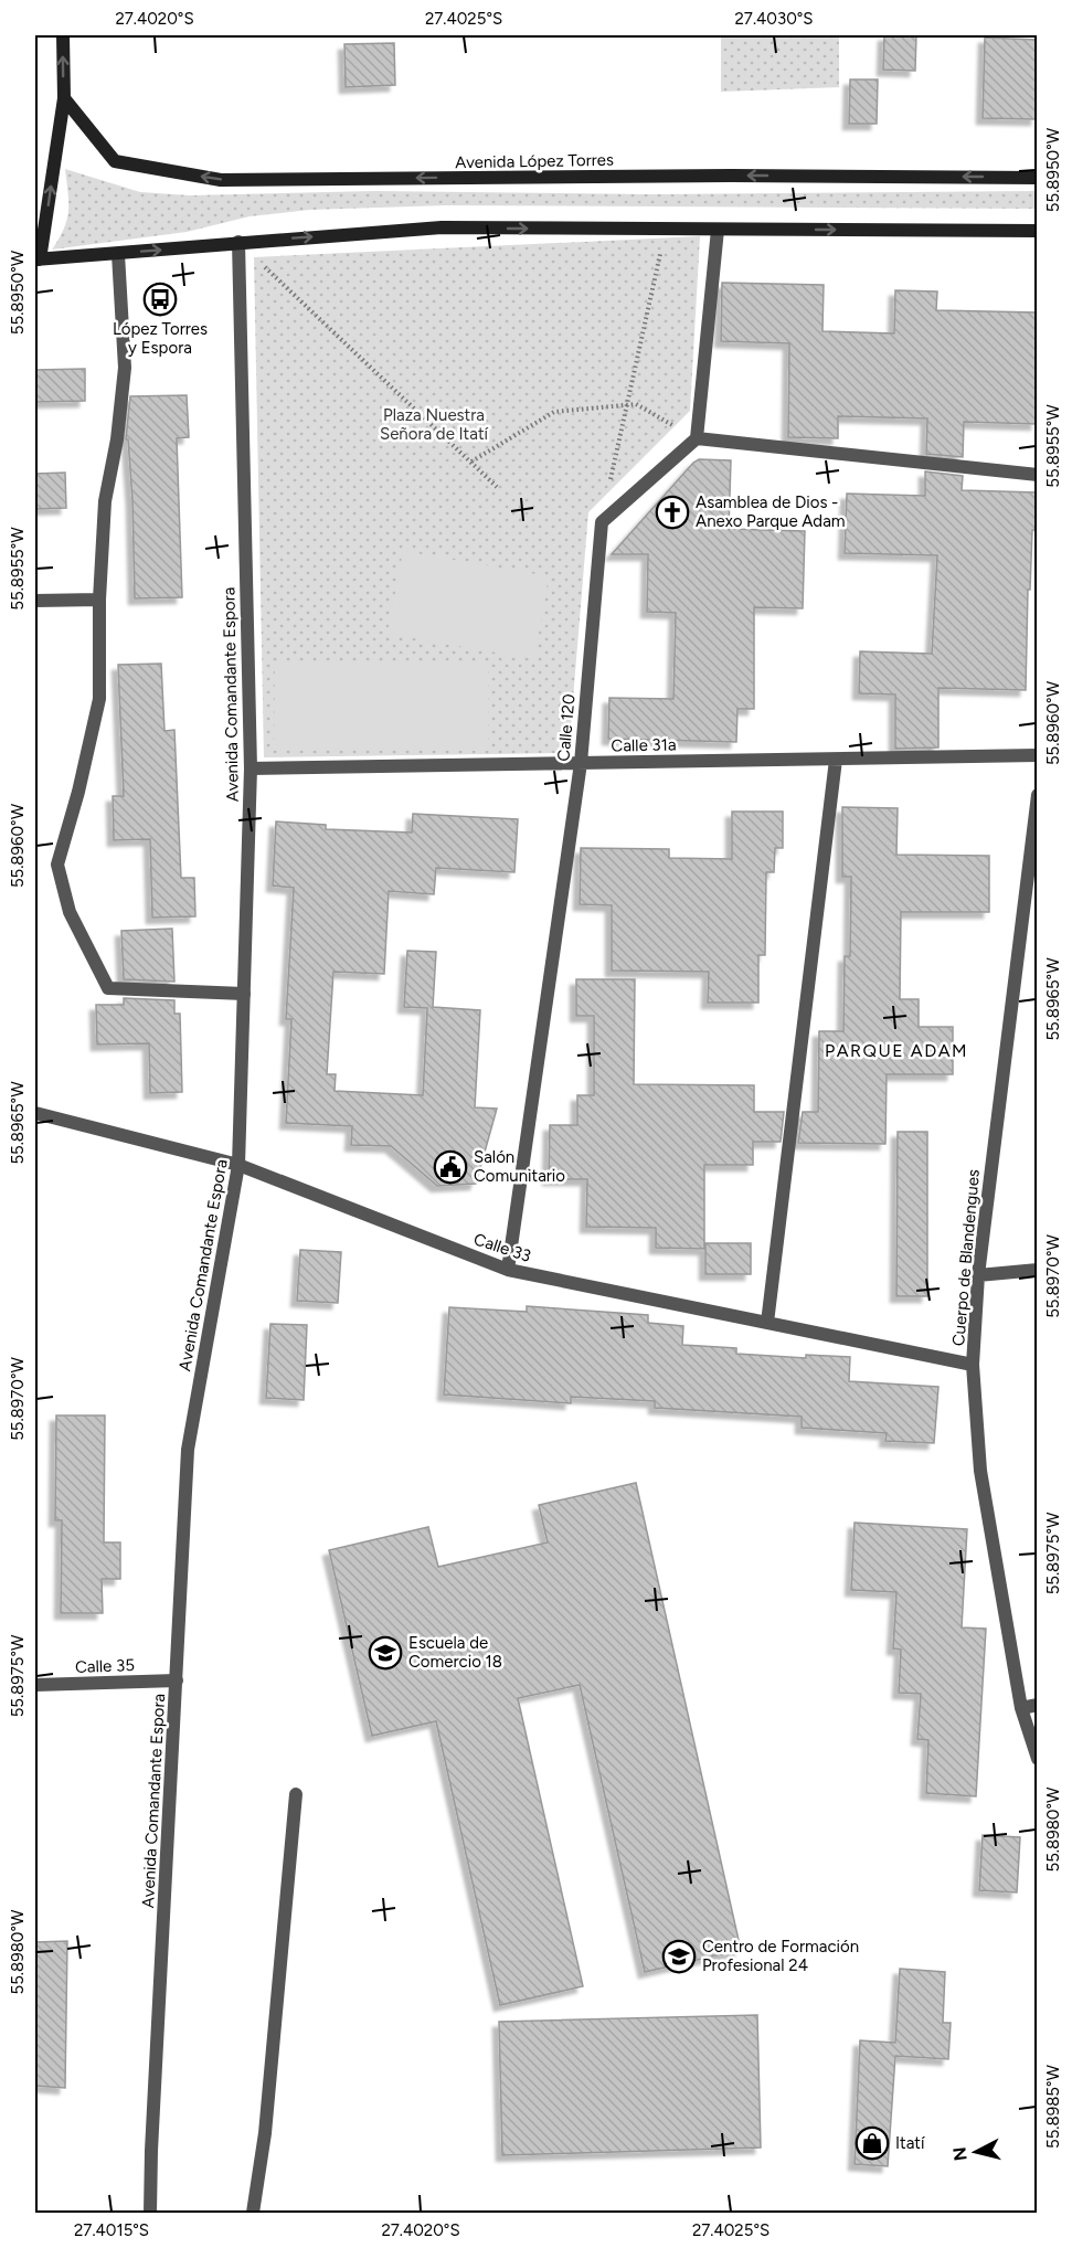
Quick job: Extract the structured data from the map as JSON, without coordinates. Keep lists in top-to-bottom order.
{
  "streets": {
    "main road": ["Avenida López Torres"],
    "street": [
      "Avenida Comandante Espora",
      "Calle 120",
      "Calle 31a",
      "Calle 33",
      "Cuerpo de Blandengues",
      "Calle 35"
    ]
  },
  "crossings": [
    ["Avenida Comandante Espora", "Calle 31a"],
    ["Avenida Comandante Espora", "Calle 33"],
    ["Avenida Comandante Espora", "Calle 35"],
    ["Calle 120", "Calle 31a"],
    ["Calle 120", "Calle 33"],
    ["Calle 33", "Cuerpo de Blandengues"]
  ],
  "districts": ["PARQUE ADAM"],
  "parks": ["Plaza Nuestra Señora de Itatí"],
  "places": {
    "bus stop": ["López Torres y Espora"],
    "church": ["Asamblea de Dios - Anexo Parque Adam"],
    "public building": ["Salón Comunitario"],
    "school or university": ["Escuela de Comercio 18", "Centro de Formación Profesional 24"],
    "shop": ["Itatí"]
  },
  "north": "left",
  "coordinates": [
    "27.4020°S",
    "27.4025°S",
    "27.4030°S",
    "55.8950°W",
    "55.8955°W",
    "55.8960°W",
    "55.8965°W",
    "55.8970°W",
    "55.8975°W",
    "55.8980°W",
    "55.8985°W",
    "27.4015°S"
  ]
}
